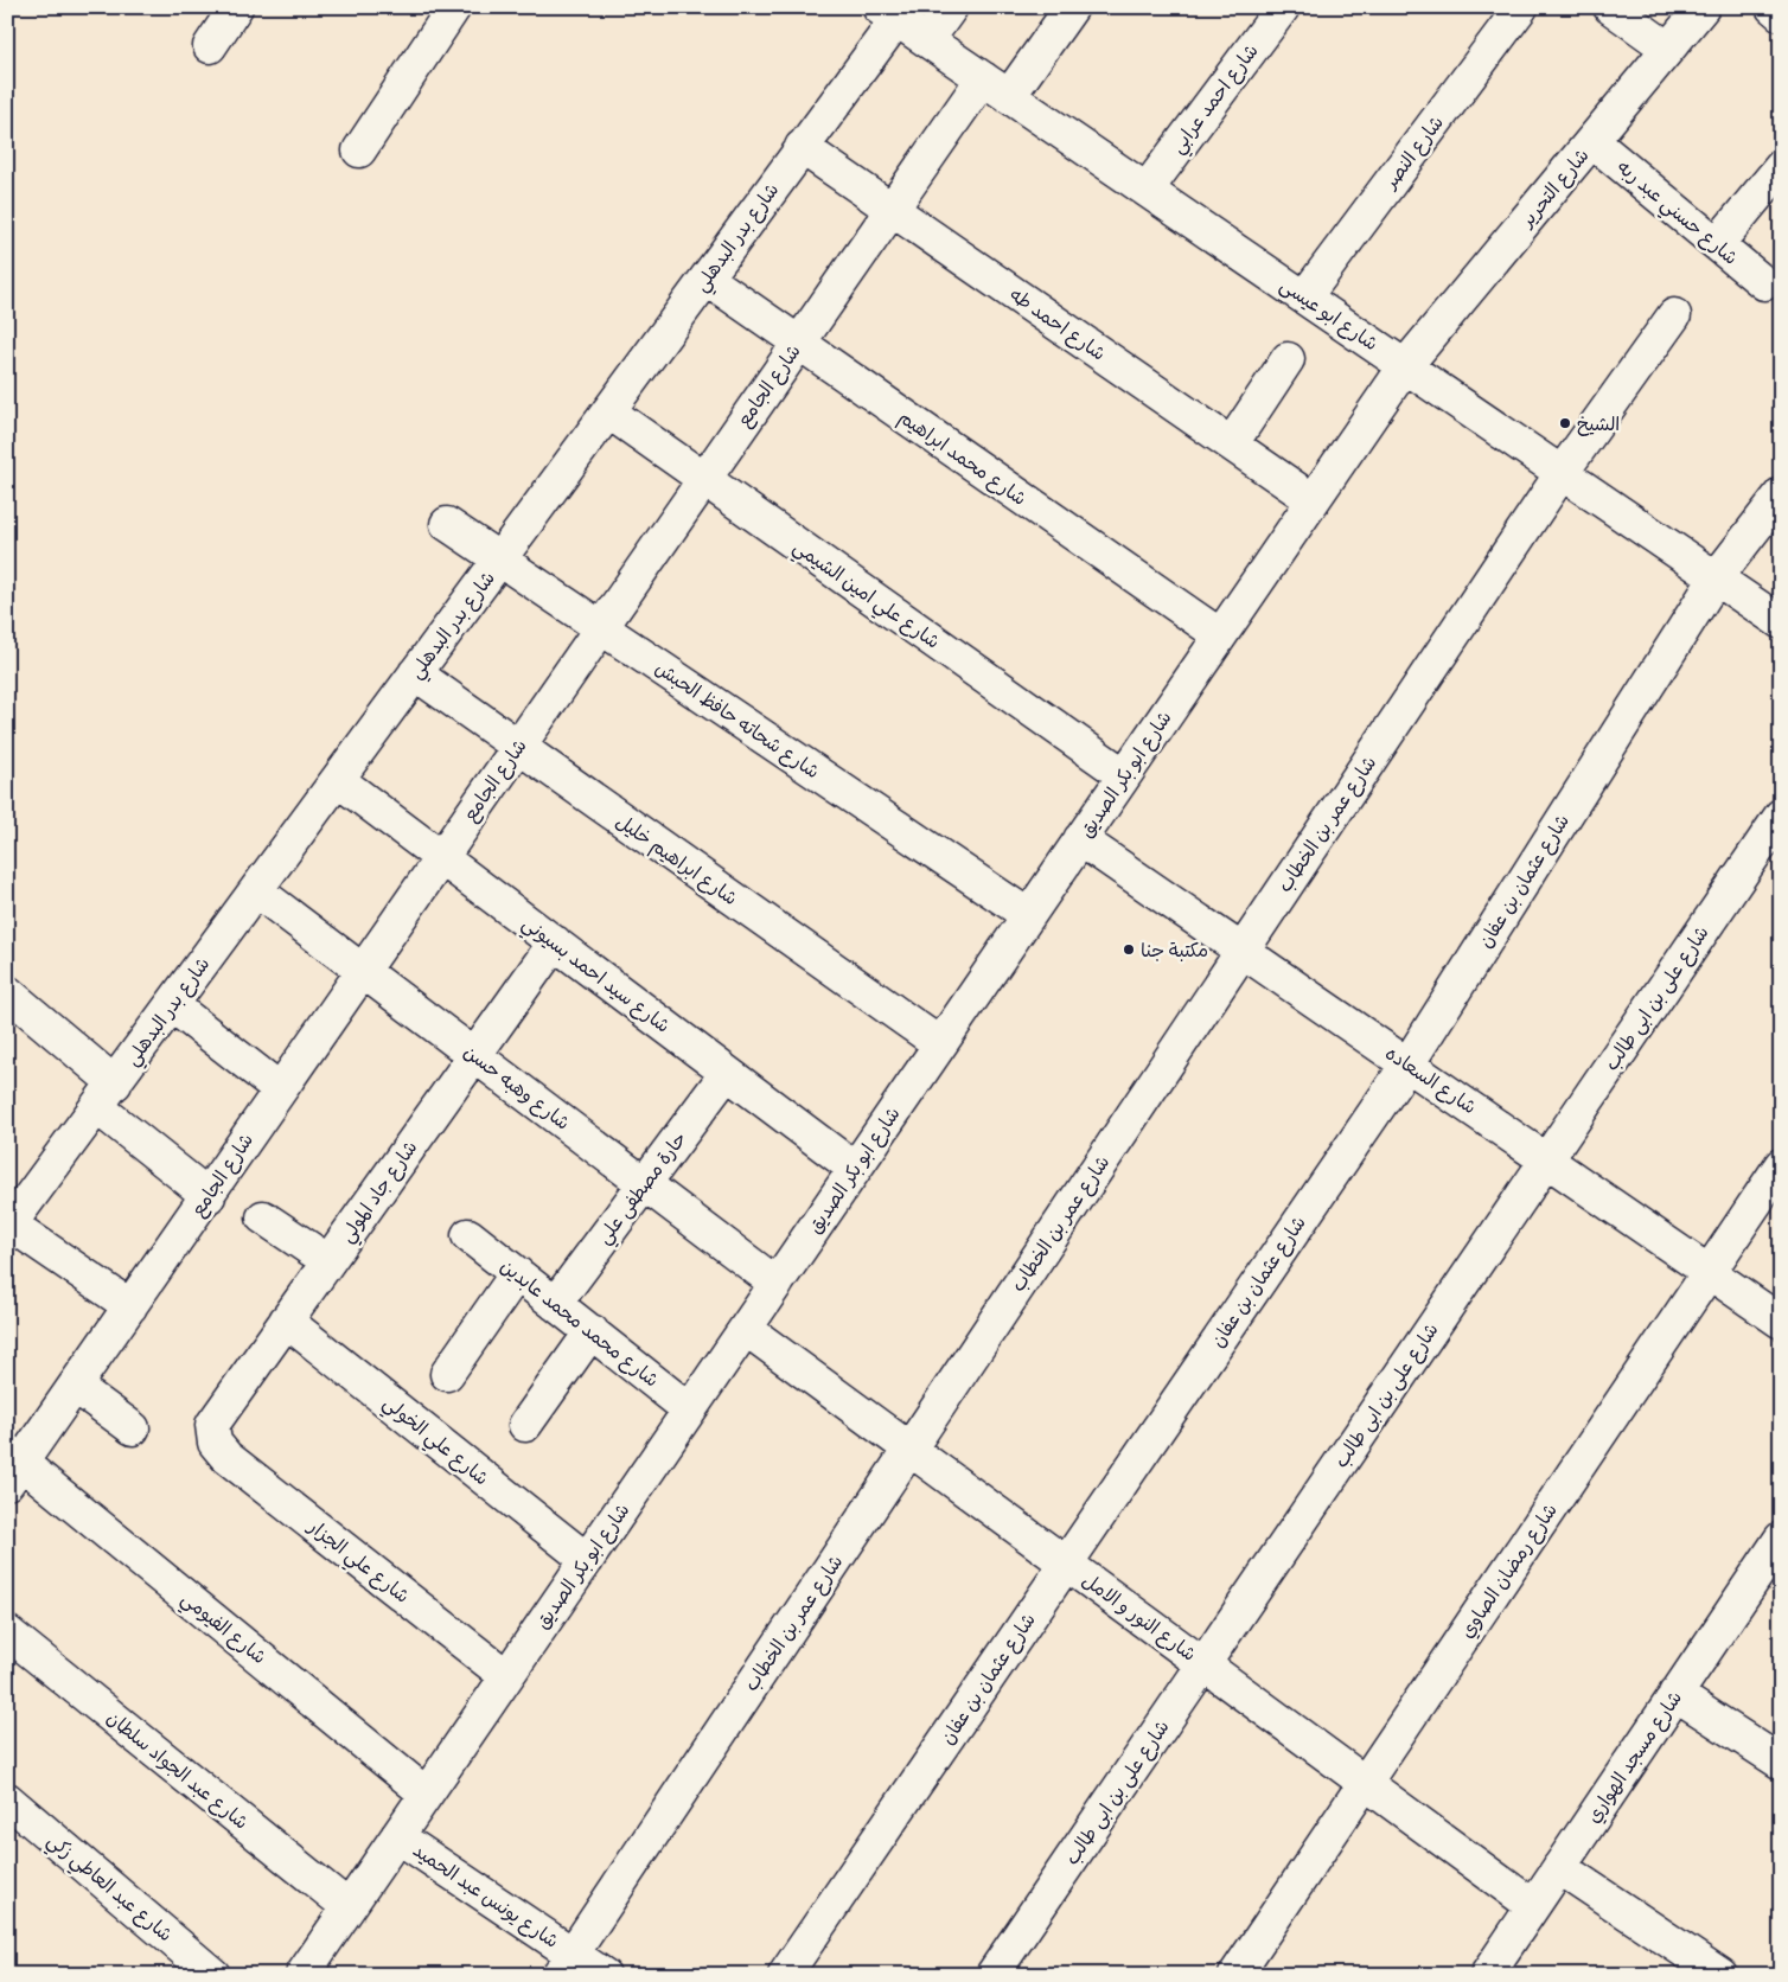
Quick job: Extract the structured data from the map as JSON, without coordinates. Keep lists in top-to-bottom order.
{
  "streets": {
    "street": [
      "شارع احمد عرابي",
      "شارع النصر",
      "شارع التحرير",
      "شارع حسني عبد ربه",
      "شارع بدر البدهلي",
      "شارع ابو عيسى",
      "شارع احمد طه",
      "شارع الجامع",
      "شارع محمد ابراهيم",
      "شارع علي امين الشيمي",
      "شارع شحاته حافظ الحبش",
      "شارع ابو بكر الصديق",
      "شارع عمر بن الخطاب",
      "شارع ابراهيم خليل",
      "شارع عثمان بن عفان",
      "شارع سيد احمد بسيوني",
      "شارع على بن ابى طالب",
      "شارع السعاده",
      "شارع وهبه حسن",
      "حارة مصطفى علي",
      "شارع جاد المولي",
      "شارع محمد محمد عابدين",
      "شارع علي الخولي",
      "شارع علي الجزار",
      "شارع رمضان الصاوي",
      "شارع النور و الامل",
      "شارع الفيومي",
      "شارع مسجد الهواري",
      "شارع عبد الجواد سلطان",
      "شارع عبد العاطي زكي",
      "شارع يونس عبد الحميد"
    ]
  },
  "crossings": [
    ["شارع احمد عرابي", "شارع ابو عيسى"],
    ["شارع النصر", "شارع ابو عيسى"],
    ["شارع التحرير", "شارع حسني عبد ربه"],
    ["شارع التحرير", "شارع ابو عيسى"],
    ["شارع التحرير", "شارع ابو بكر الصديق"],
    ["شارع بدر البدهلي", "شارع ابو عيسى"],
    ["شارع بدر البدهلي", "شارع احمد طه"],
    ["شارع بدر البدهلي", "شارع محمد ابراهيم"],
    ["شارع بدر البدهلي", "شارع علي امين الشيمي"],
    ["شارع بدر البدهلي", "شارع شحاته حافظ الحبش"],
    ["شارع بدر البدهلي", "شارع ابراهيم خليل"],
    ["شارع بدر البدهلي", "شارع سيد احمد بسيوني"],
    ["شارع بدر البدهلي", "شارع وهبه حسن"],
    ["شارع ابو عيسى", "شارع الجامع"],
    ["شارع ابو عيسى", "شارع ابو بكر الصديق"],
    ["شارع ابو عيسى", "شارع عمر بن الخطاب"],
    ["شارع ابو عيسى", "شارع عثمان بن عفان"],
    ["شارع احمد طه", "شارع الجامع"],
    ["شارع احمد طه", "شارع ابو بكر الصديق"],
    ["شارع الجامع", "شارع محمد ابراهيم"],
    ["شارع الجامع", "شارع علي امين الشيمي"],
    ["شارع الجامع", "شارع شحاته حافظ الحبش"],
    ["شارع الجامع", "شارع ابراهيم خليل"],
    ["شارع الجامع", "شارع سيد احمد بسيوني"],
    ["شارع الجامع", "شارع وهبه حسن"],
    ["شارع الجامع", "شارع الفيومي"],
    ["شارع محمد ابراهيم", "شارع ابو بكر الصديق"],
    ["شارع علي امين الشيمي", "شارع ابو بكر الصديق"],
    ["شارع شحاته حافظ الحبش", "شارع ابو بكر الصديق"],
    ["شارع ابو بكر الصديق", "شارع ابراهيم خليل"],
    ["شارع ابو بكر الصديق", "شارع سيد احمد بسيوني"],
    ["شارع ابو بكر الصديق", "شارع السعاده"],
    ["شارع ابو بكر الصديق", "شارع وهبه حسن"],
    ["شارع ابو بكر الصديق", "شارع محمد محمد عابدين"],
    ["شارع ابو بكر الصديق", "شارع علي الخولي"],
    ["شارع ابو بكر الصديق", "شارع علي الجزار"],
    ["شارع ابو بكر الصديق", "شارع النور و الامل"],
    ["شارع ابو بكر الصديق", "شارع الفيومي"],
    ["شارع ابو بكر الصديق", "شارع عبد الجواد سلطان"],
    ["شارع ابو بكر الصديق", "شارع يونس عبد الحميد"],
    ["شارع عمر بن الخطاب", "شارع السعاده"],
    ["شارع عمر بن الخطاب", "شارع النور و الامل"],
    ["شارع عمر بن الخطاب", "شارع يونس عبد الحميد"],
    ["شارع عثمان بن عفان", "شارع السعاده"],
    ["شارع عثمان بن عفان", "شارع النور و الامل"],
    ["شارع سيد احمد بسيوني", "حارة مصطفى علي"],
    ["شارع سيد احمد بسيوني", "شارع جاد المولي"],
    ["شارع على بن ابى طالب", "شارع السعاده"],
    ["شارع على بن ابى طالب", "شارع النور و الامل"],
    ["شارع السعاده", "شارع رمضان الصاوي"],
    ["شارع وهبه حسن", "حارة مصطفى علي"],
    ["شارع وهبه حسن", "شارع جاد المولي"],
    ["حارة مصطفى علي", "شارع محمد محمد عابدين"],
    ["شارع جاد المولي", "شارع علي الخولي"],
    ["شارع جاد المولي", "شارع علي الجزار"],
    ["شارع رمضان الصاوي", "شارع النور و الامل"],
    ["شارع النور و الامل", "شارع مسجد الهواري"]
  ],
  "places": ["الشيخ", "مكتبة جنا"]
}
